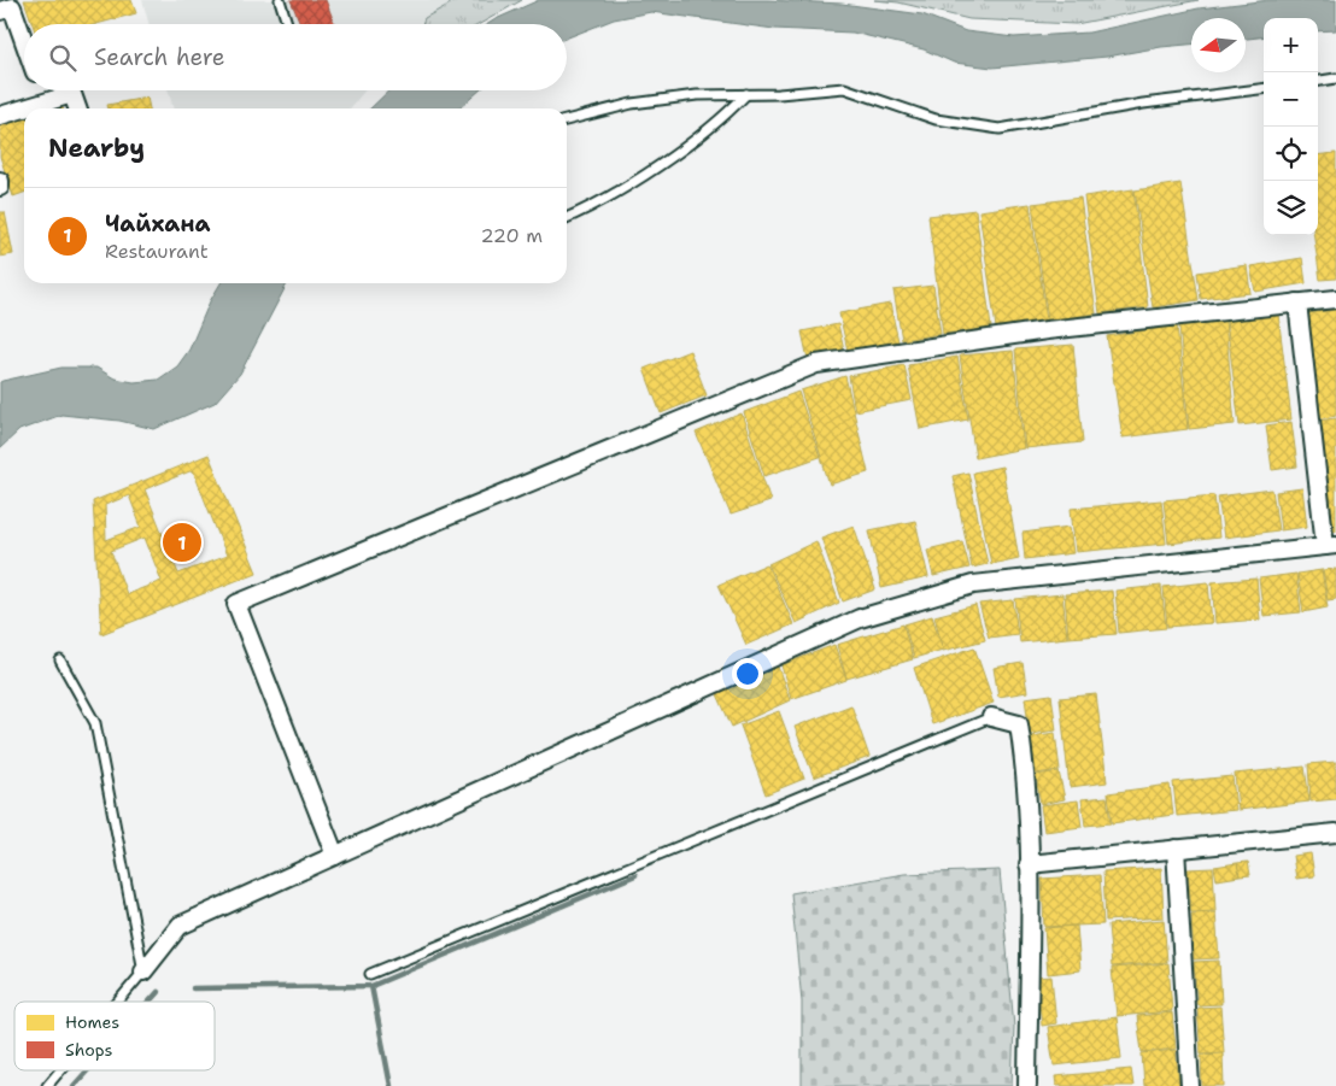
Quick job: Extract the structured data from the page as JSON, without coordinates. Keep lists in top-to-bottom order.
{
  "legend": ["Homes", "Shops"],
  "north": "left",
  "page": {
    "map_buttons": ["+", "−"],
    "search": "Search here",
    "heading": "Nearby",
    "list": [
      {
        "mark": "1",
        "name": "Чайхана",
        "note": "Restaurant",
        "value": "220 m"
      }
    ],
    "pins": "1"
  }
}
